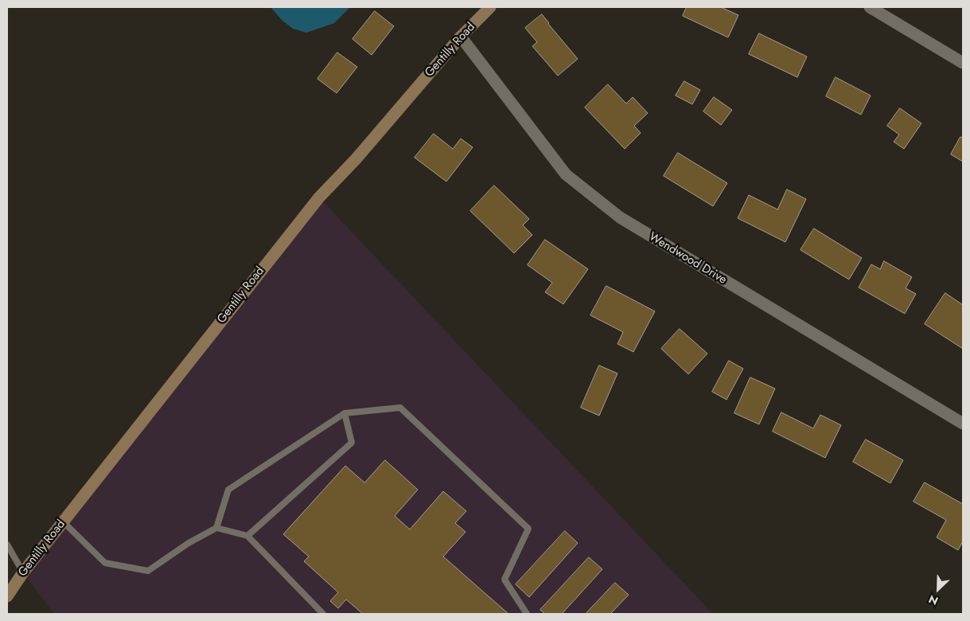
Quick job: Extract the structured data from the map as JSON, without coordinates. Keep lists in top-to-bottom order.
{
  "streets": {
    "street": ["Gentilly Road", "Wendwood Drive"]
  },
  "crossings": [
    ["Gentilly Road", "Wendwood Drive"]
  ],
  "north": "bottom left"
}
